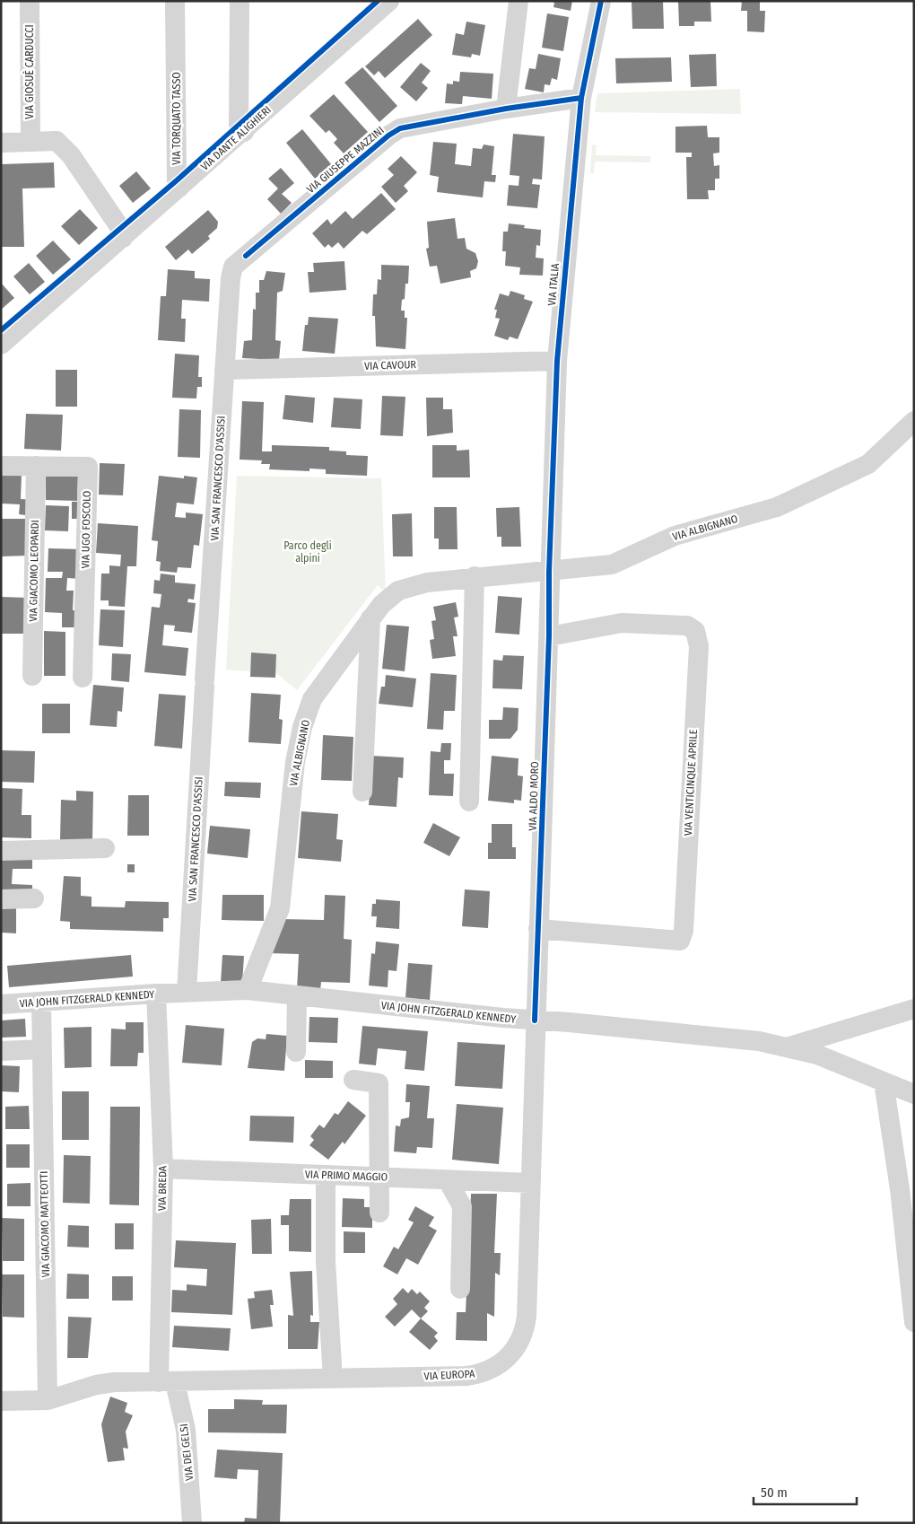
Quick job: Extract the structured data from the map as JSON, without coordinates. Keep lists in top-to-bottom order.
{
  "streets": {
    "street": [
      "VIA GIOSUÈ CARDUCCI",
      "VIA TORQUATO TASSO",
      "VIA DANTE ALIGHIERI",
      "VIA GIUSEPPE MAZZINI",
      "VIA ITALIA",
      "VIA CAVOUR",
      "VIA SAN FRANCESCO D'ASSISI",
      "VIA ALBIGNANO",
      "VIA UGO FOSCOLO",
      "VIA GIACOMO LEOPARDI",
      "VIA VENTICINQUE APRILE",
      "VIA ALDO MORO",
      "VIA JOHN FITZGERALD KENNEDY",
      "VIA PRIMO MAGGIO",
      "VIA BREDA",
      "VIA GIACOMO MATTEOTTI",
      "VIA EUROPA",
      "VIA DEI GELSI"
    ]
  },
  "crossings": [
    ["VIA TORQUATO TASSO", "VIA DANTE ALIGHIERI"],
    ["VIA GIUSEPPE MAZZINI", "VIA ITALIA"],
    ["VIA GIUSEPPE MAZZINI", "VIA SAN FRANCESCO D'ASSISI"],
    ["VIA ITALIA", "VIA CAVOUR"],
    ["VIA ITALIA", "VIA ALBIGNANO"],
    ["VIA ITALIA", "VIA ALDO MORO"],
    ["VIA CAVOUR", "VIA SAN FRANCESCO D'ASSISI"],
    ["VIA SAN FRANCESCO D'ASSISI", "VIA JOHN FITZGERALD KENNEDY"],
    ["VIA ALBIGNANO", "VIA ALDO MORO"],
    ["VIA ALBIGNANO", "VIA JOHN FITZGERALD KENNEDY"],
    ["VIA UGO FOSCOLO", "VIA GIACOMO LEOPARDI"],
    ["VIA VENTICINQUE APRILE", "VIA ALDO MORO"],
    ["VIA ALDO MORO", "VIA JOHN FITZGERALD KENNEDY"],
    ["VIA ALDO MORO", "VIA EUROPA"],
    ["VIA JOHN FITZGERALD KENNEDY", "VIA BREDA"],
    ["VIA JOHN FITZGERALD KENNEDY", "VIA GIACOMO MATTEOTTI"],
    ["VIA JOHN FITZGERALD KENNEDY", "VIA EUROPA"],
    ["VIA PRIMO MAGGIO", "VIA BREDA"],
    ["VIA PRIMO MAGGIO", "VIA EUROPA"],
    ["VIA BREDA", "VIA EUROPA"],
    ["VIA BREDA", "VIA DEI GELSI"],
    ["VIA GIACOMO MATTEOTTI", "VIA EUROPA"],
    ["VIA EUROPA", "VIA DEI GELSI"]
  ],
  "parks": ["Parco degli alpini"],
  "scale_bar": "50 m"
}
